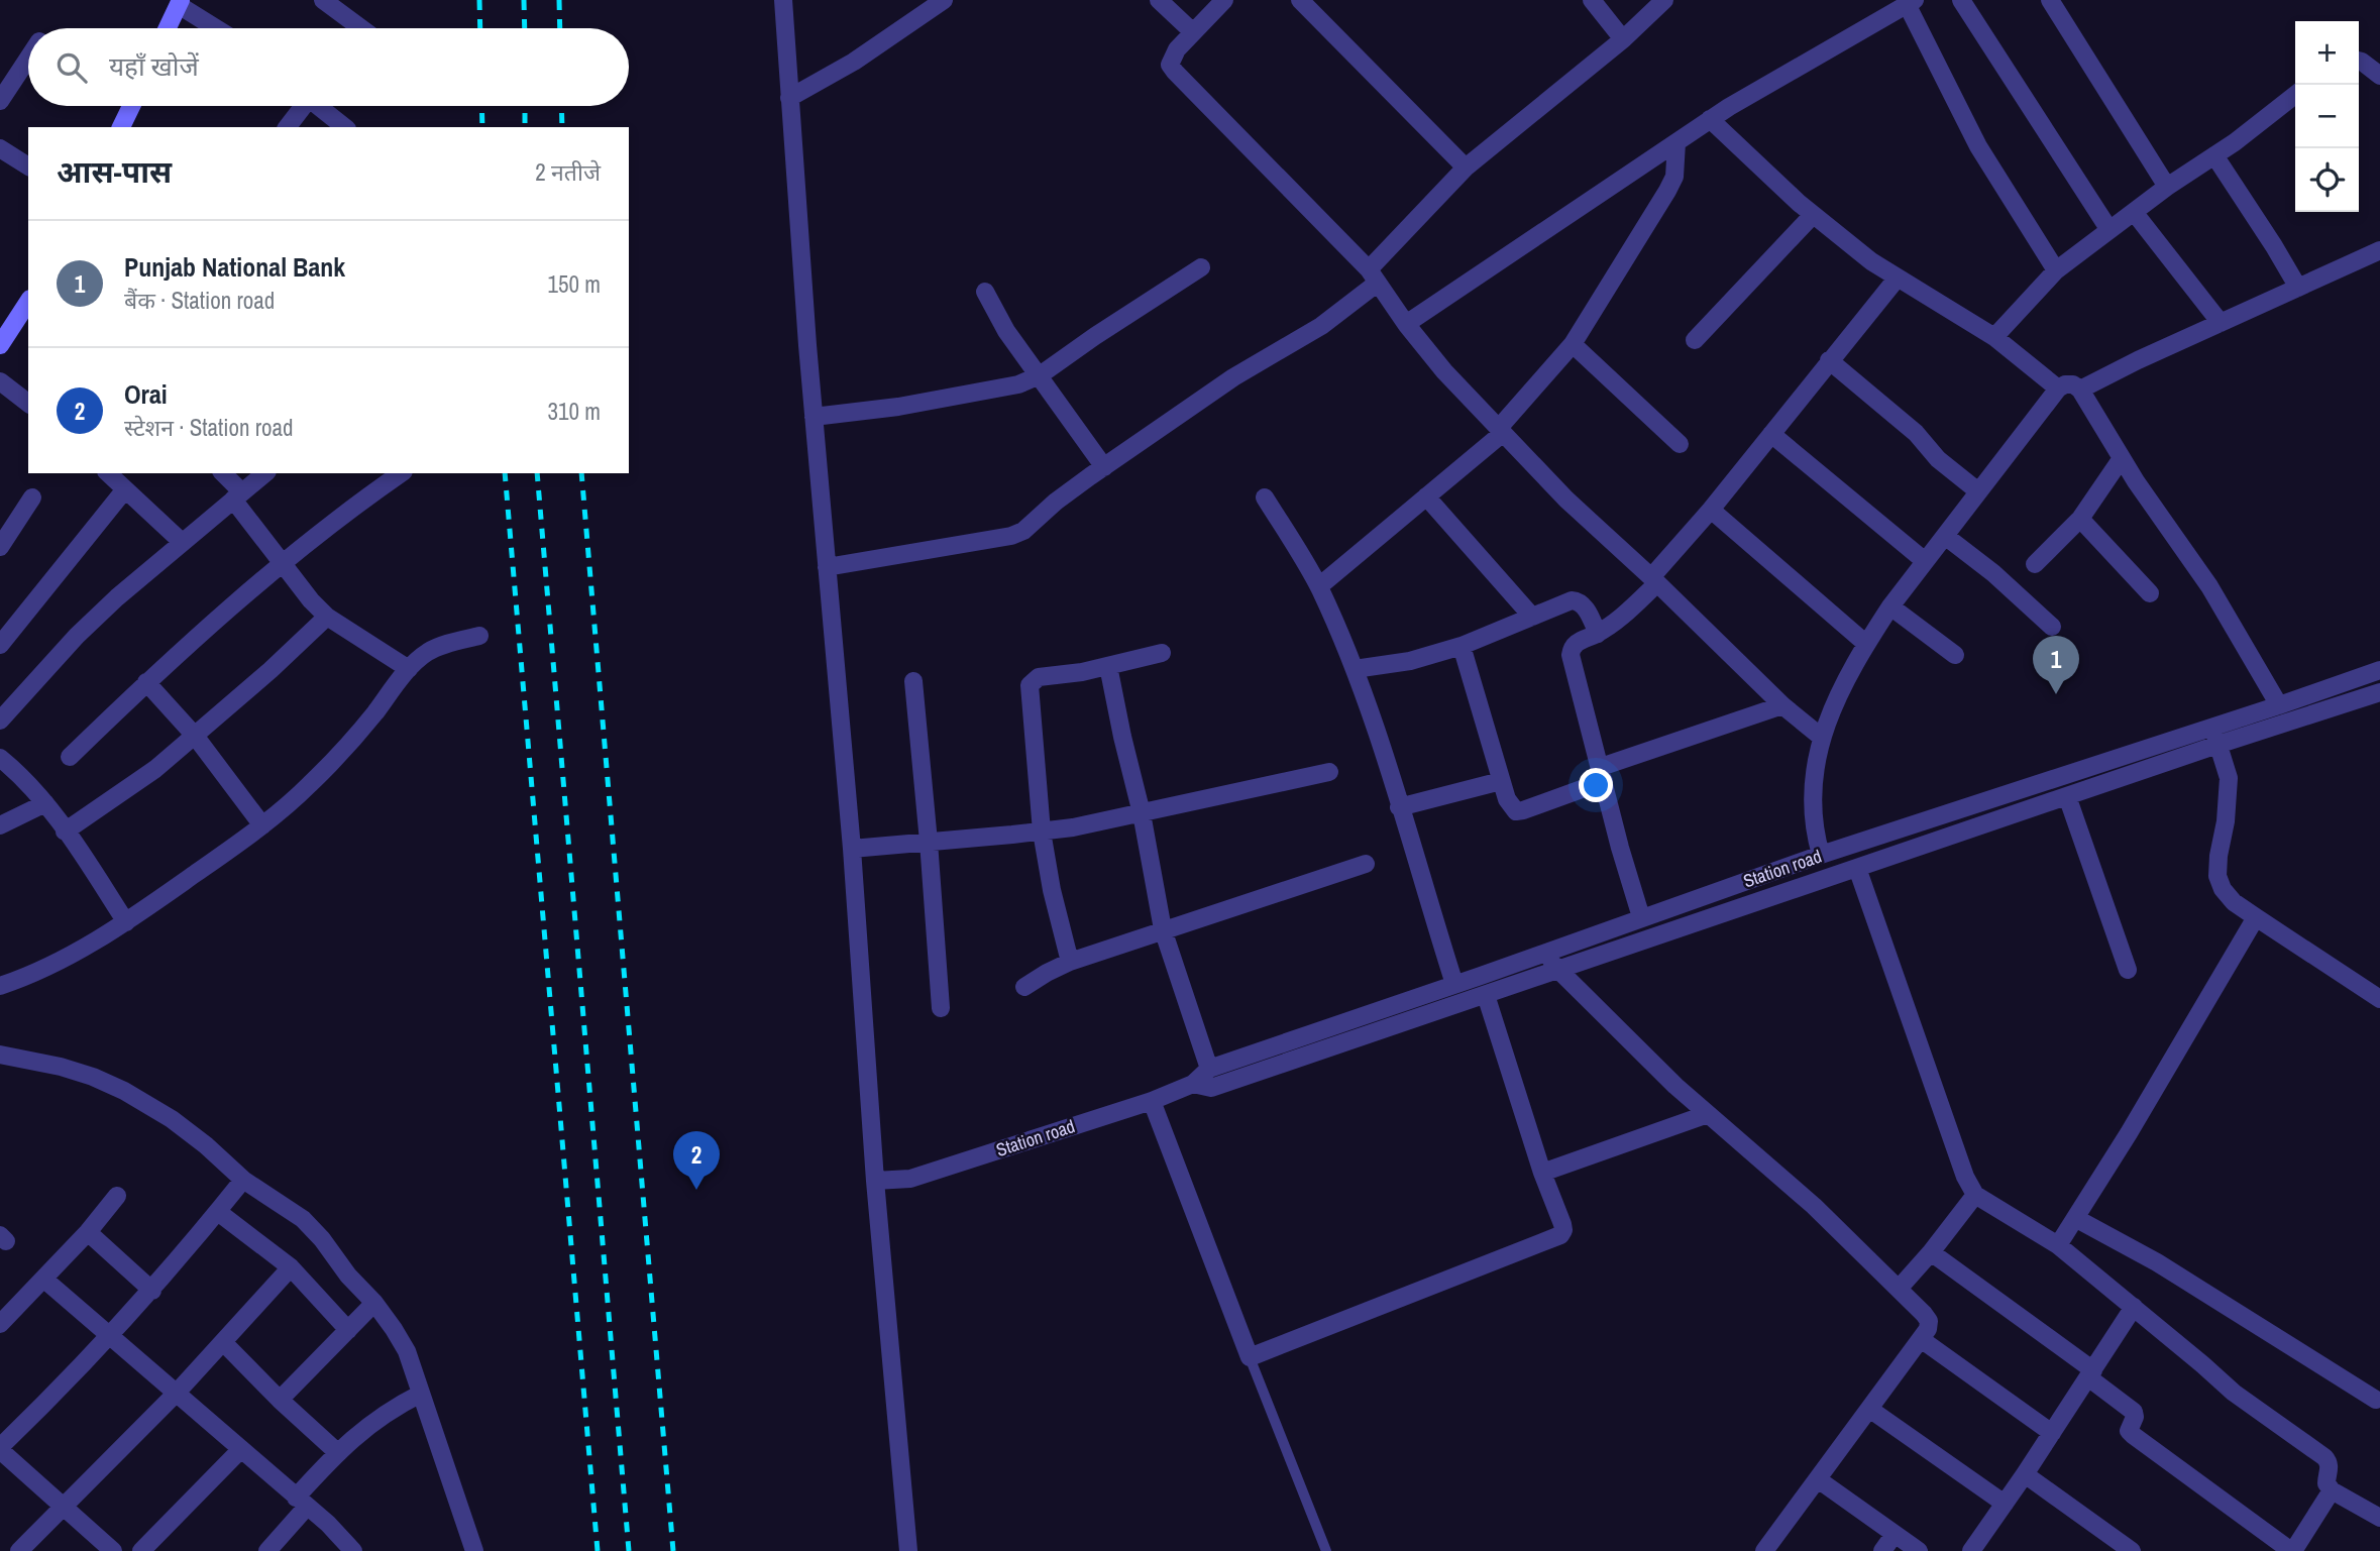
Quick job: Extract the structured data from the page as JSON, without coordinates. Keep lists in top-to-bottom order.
{
  "streets": {
    "street": ["Station road"]
  },
  "page": {
    "map_buttons": ["+", "−"],
    "search": "यहाँ खोजें",
    "heading": ["आस-पास", "2 नतीजे"],
    "list": [
      {
        "mark": "1",
        "name": "Punjab National Bank",
        "note": "बैंक · Station road",
        "value": "150 m"
      },
      {
        "mark": "2",
        "name": "Orai",
        "note": "स्टेशन · Station road",
        "value": "310 m"
      }
    ],
    "pins": ["1", "2"]
  }
}
